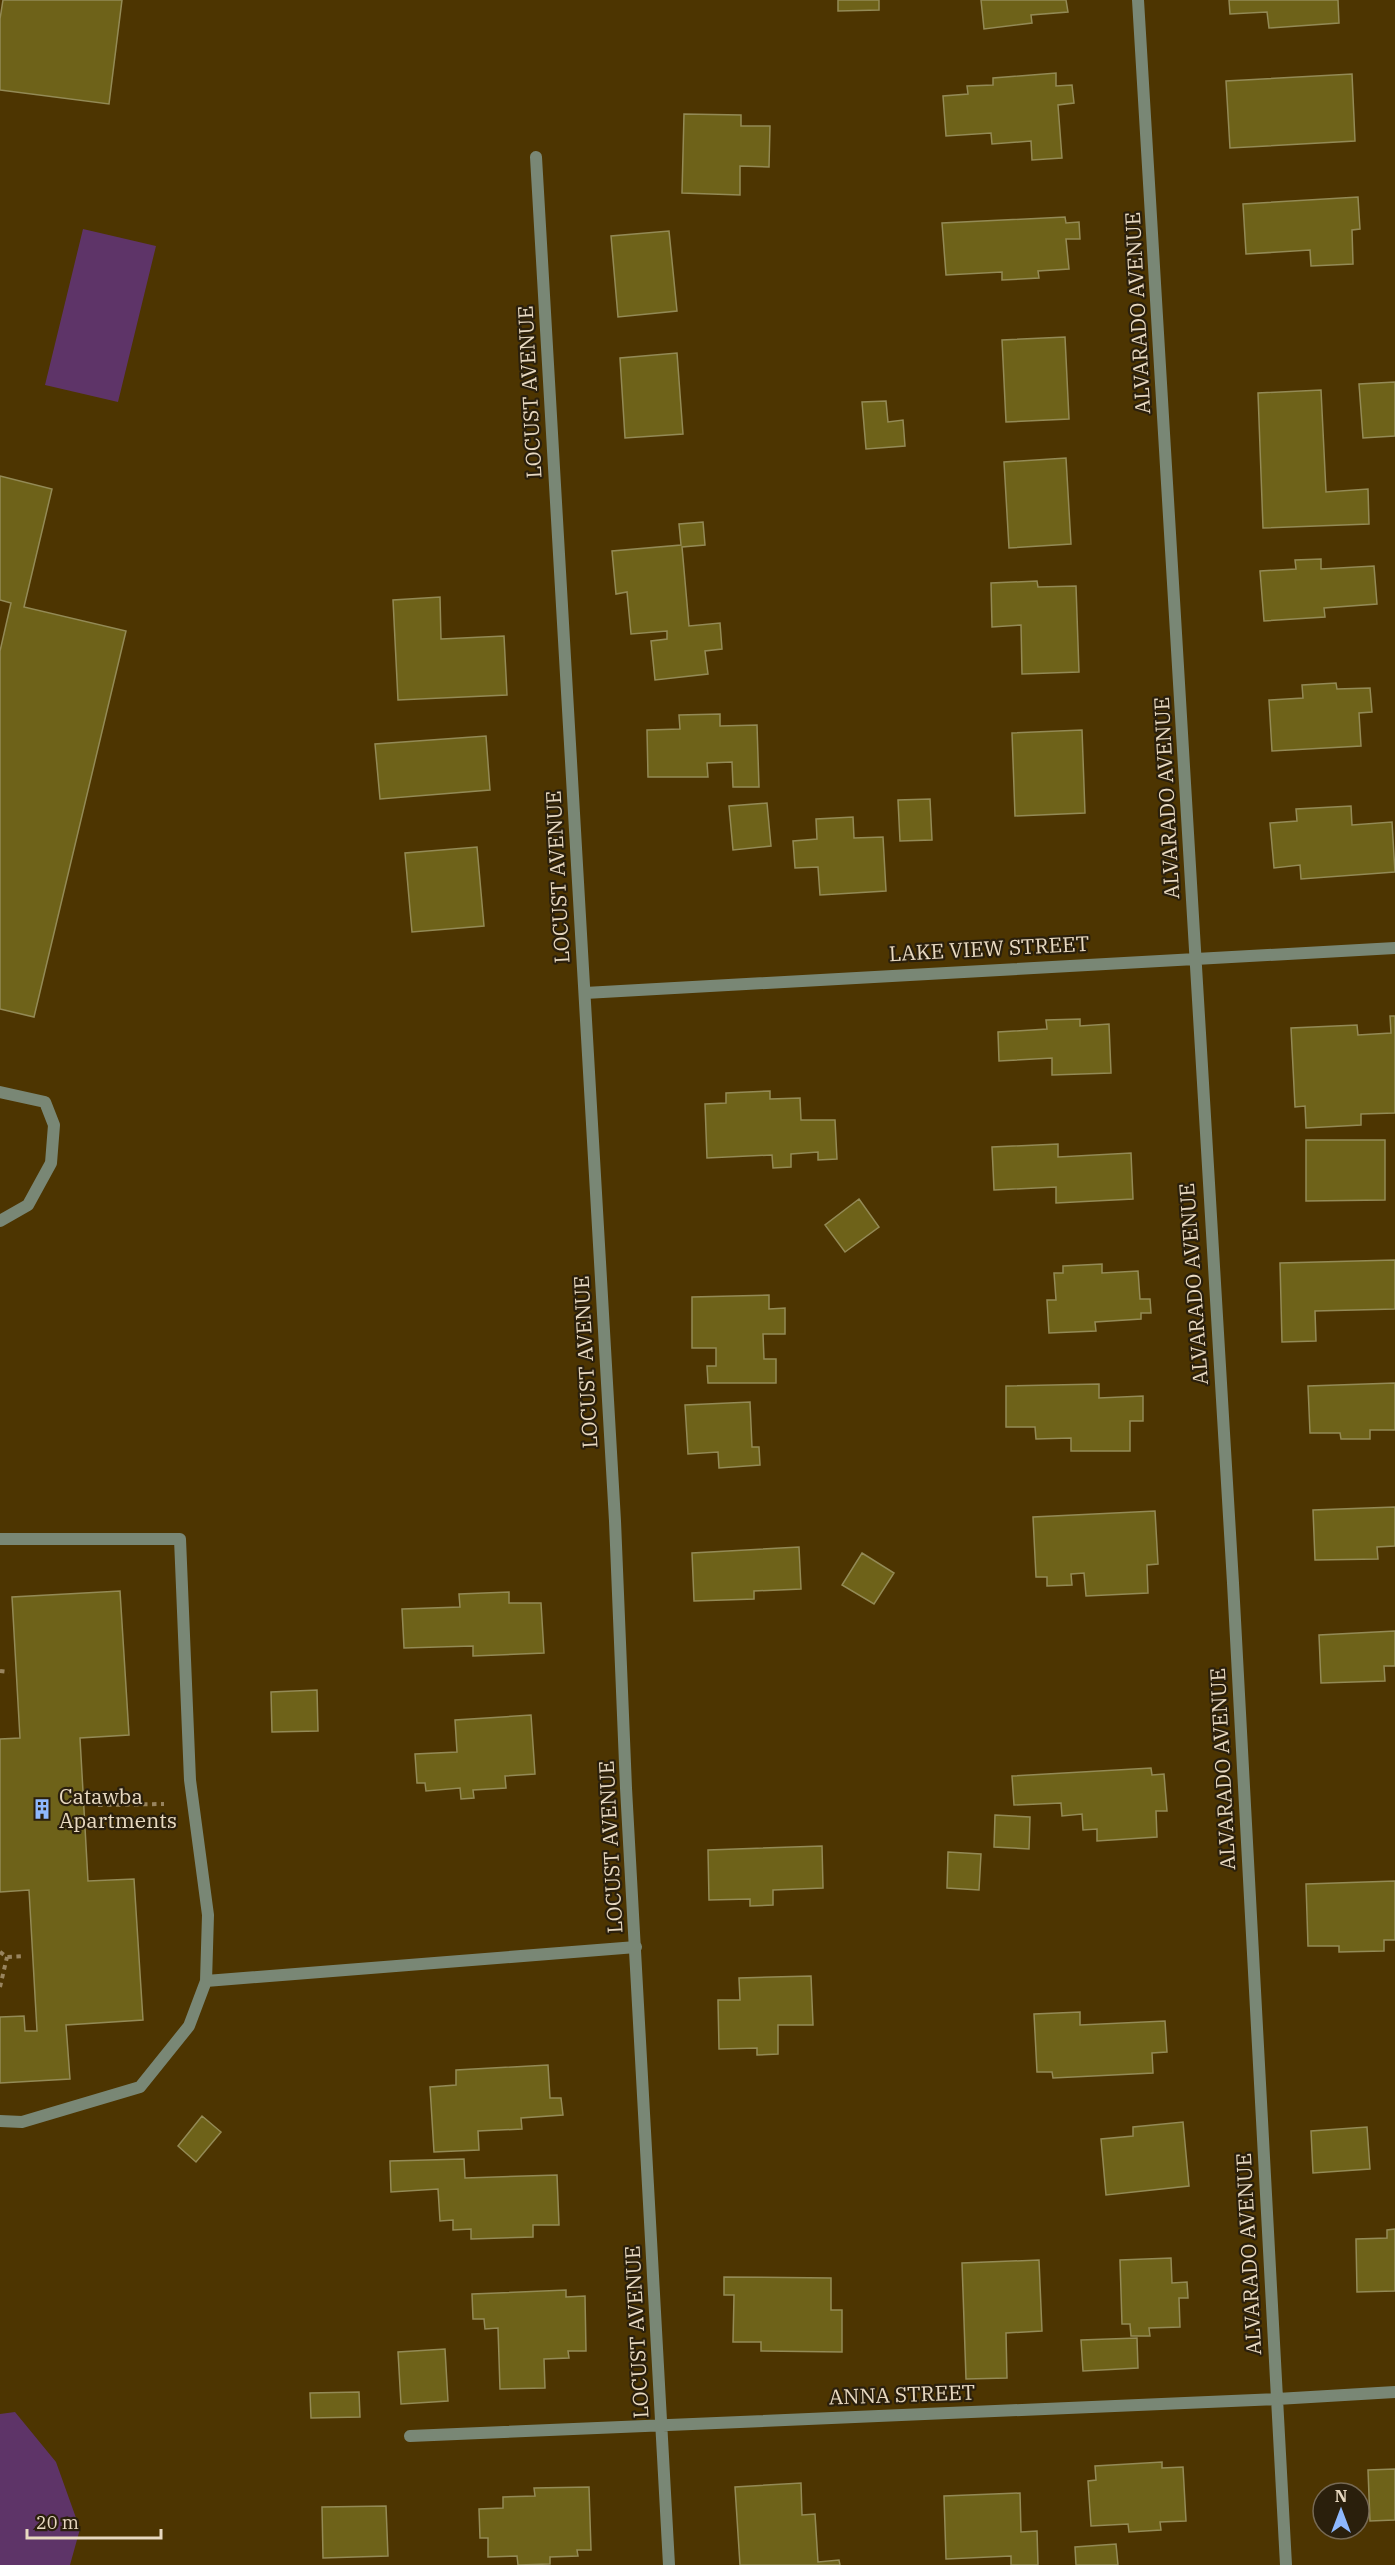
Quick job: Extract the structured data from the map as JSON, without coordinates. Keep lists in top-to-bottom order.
{
  "streets": {
    "street": [
      "ALVARADO AVENUE",
      "LOCUST AVENUE",
      "LAKE VIEW STREET",
      "ANNA STREET"
    ]
  },
  "crossings": [
    ["ALVARADO AVENUE", "LAKE VIEW STREET"],
    ["ALVARADO AVENUE", "ANNA STREET"],
    ["LOCUST AVENUE", "LAKE VIEW STREET"],
    ["LOCUST AVENUE", "ANNA STREET"]
  ],
  "places": {
    "building": ["Catawba Apartments"]
  },
  "scale_bar": "20 m",
  "north": "top"
}
